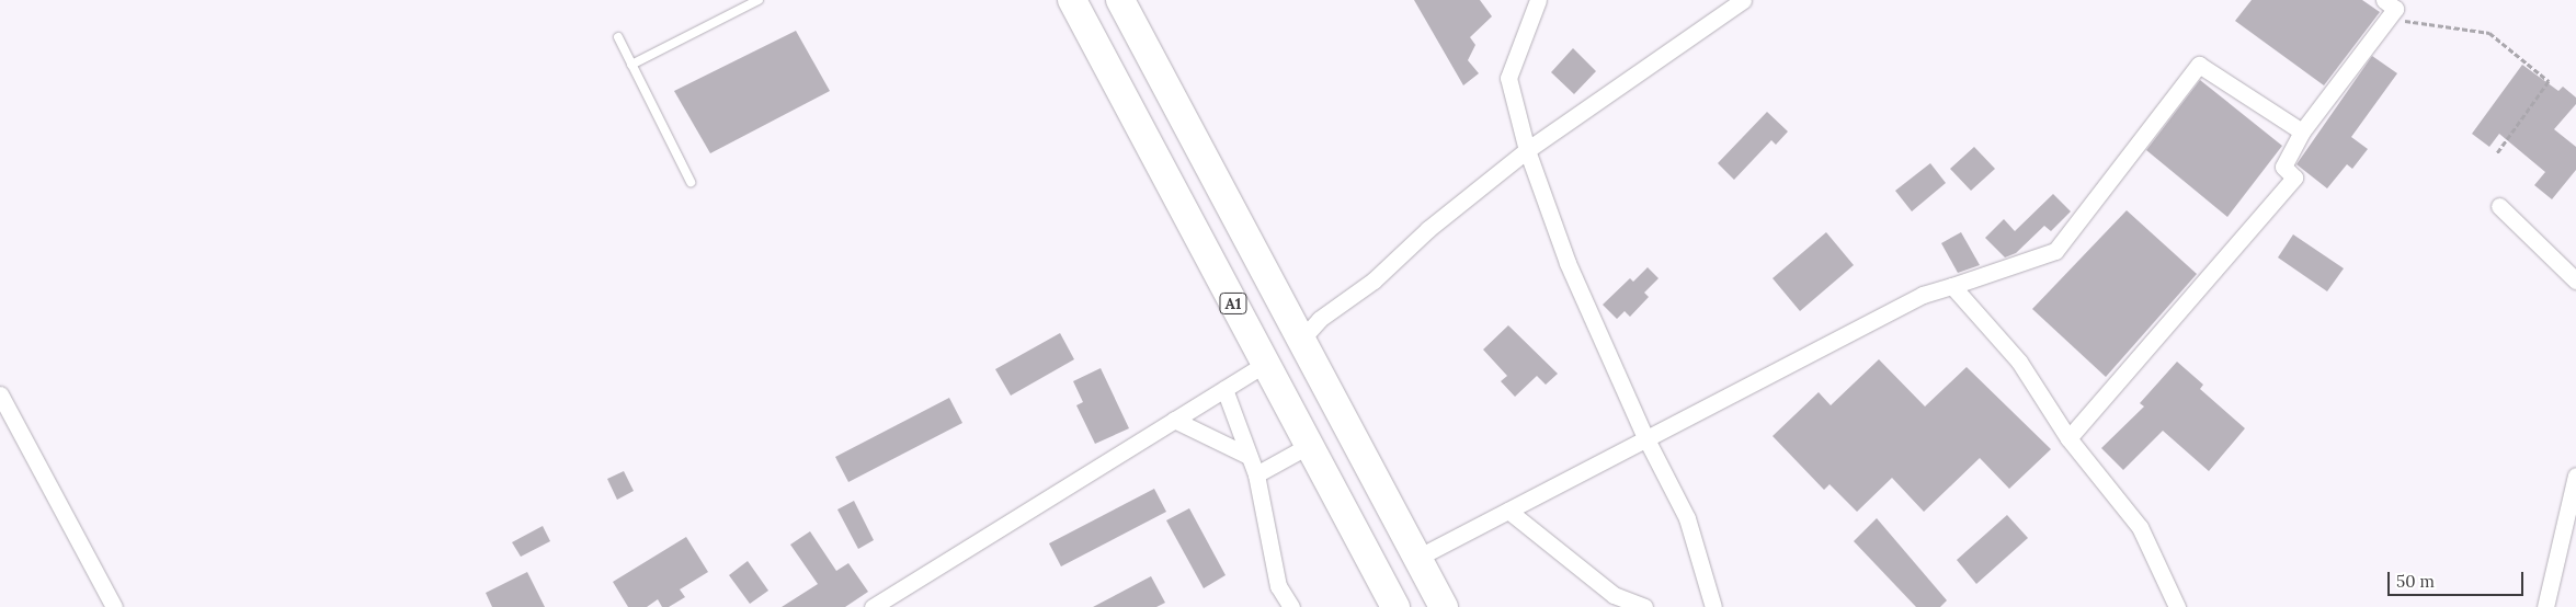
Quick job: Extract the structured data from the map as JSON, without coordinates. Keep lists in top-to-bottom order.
{
  "streets": {
    "highway": ["A1"]
  },
  "scale_bar": "50 m"
}
